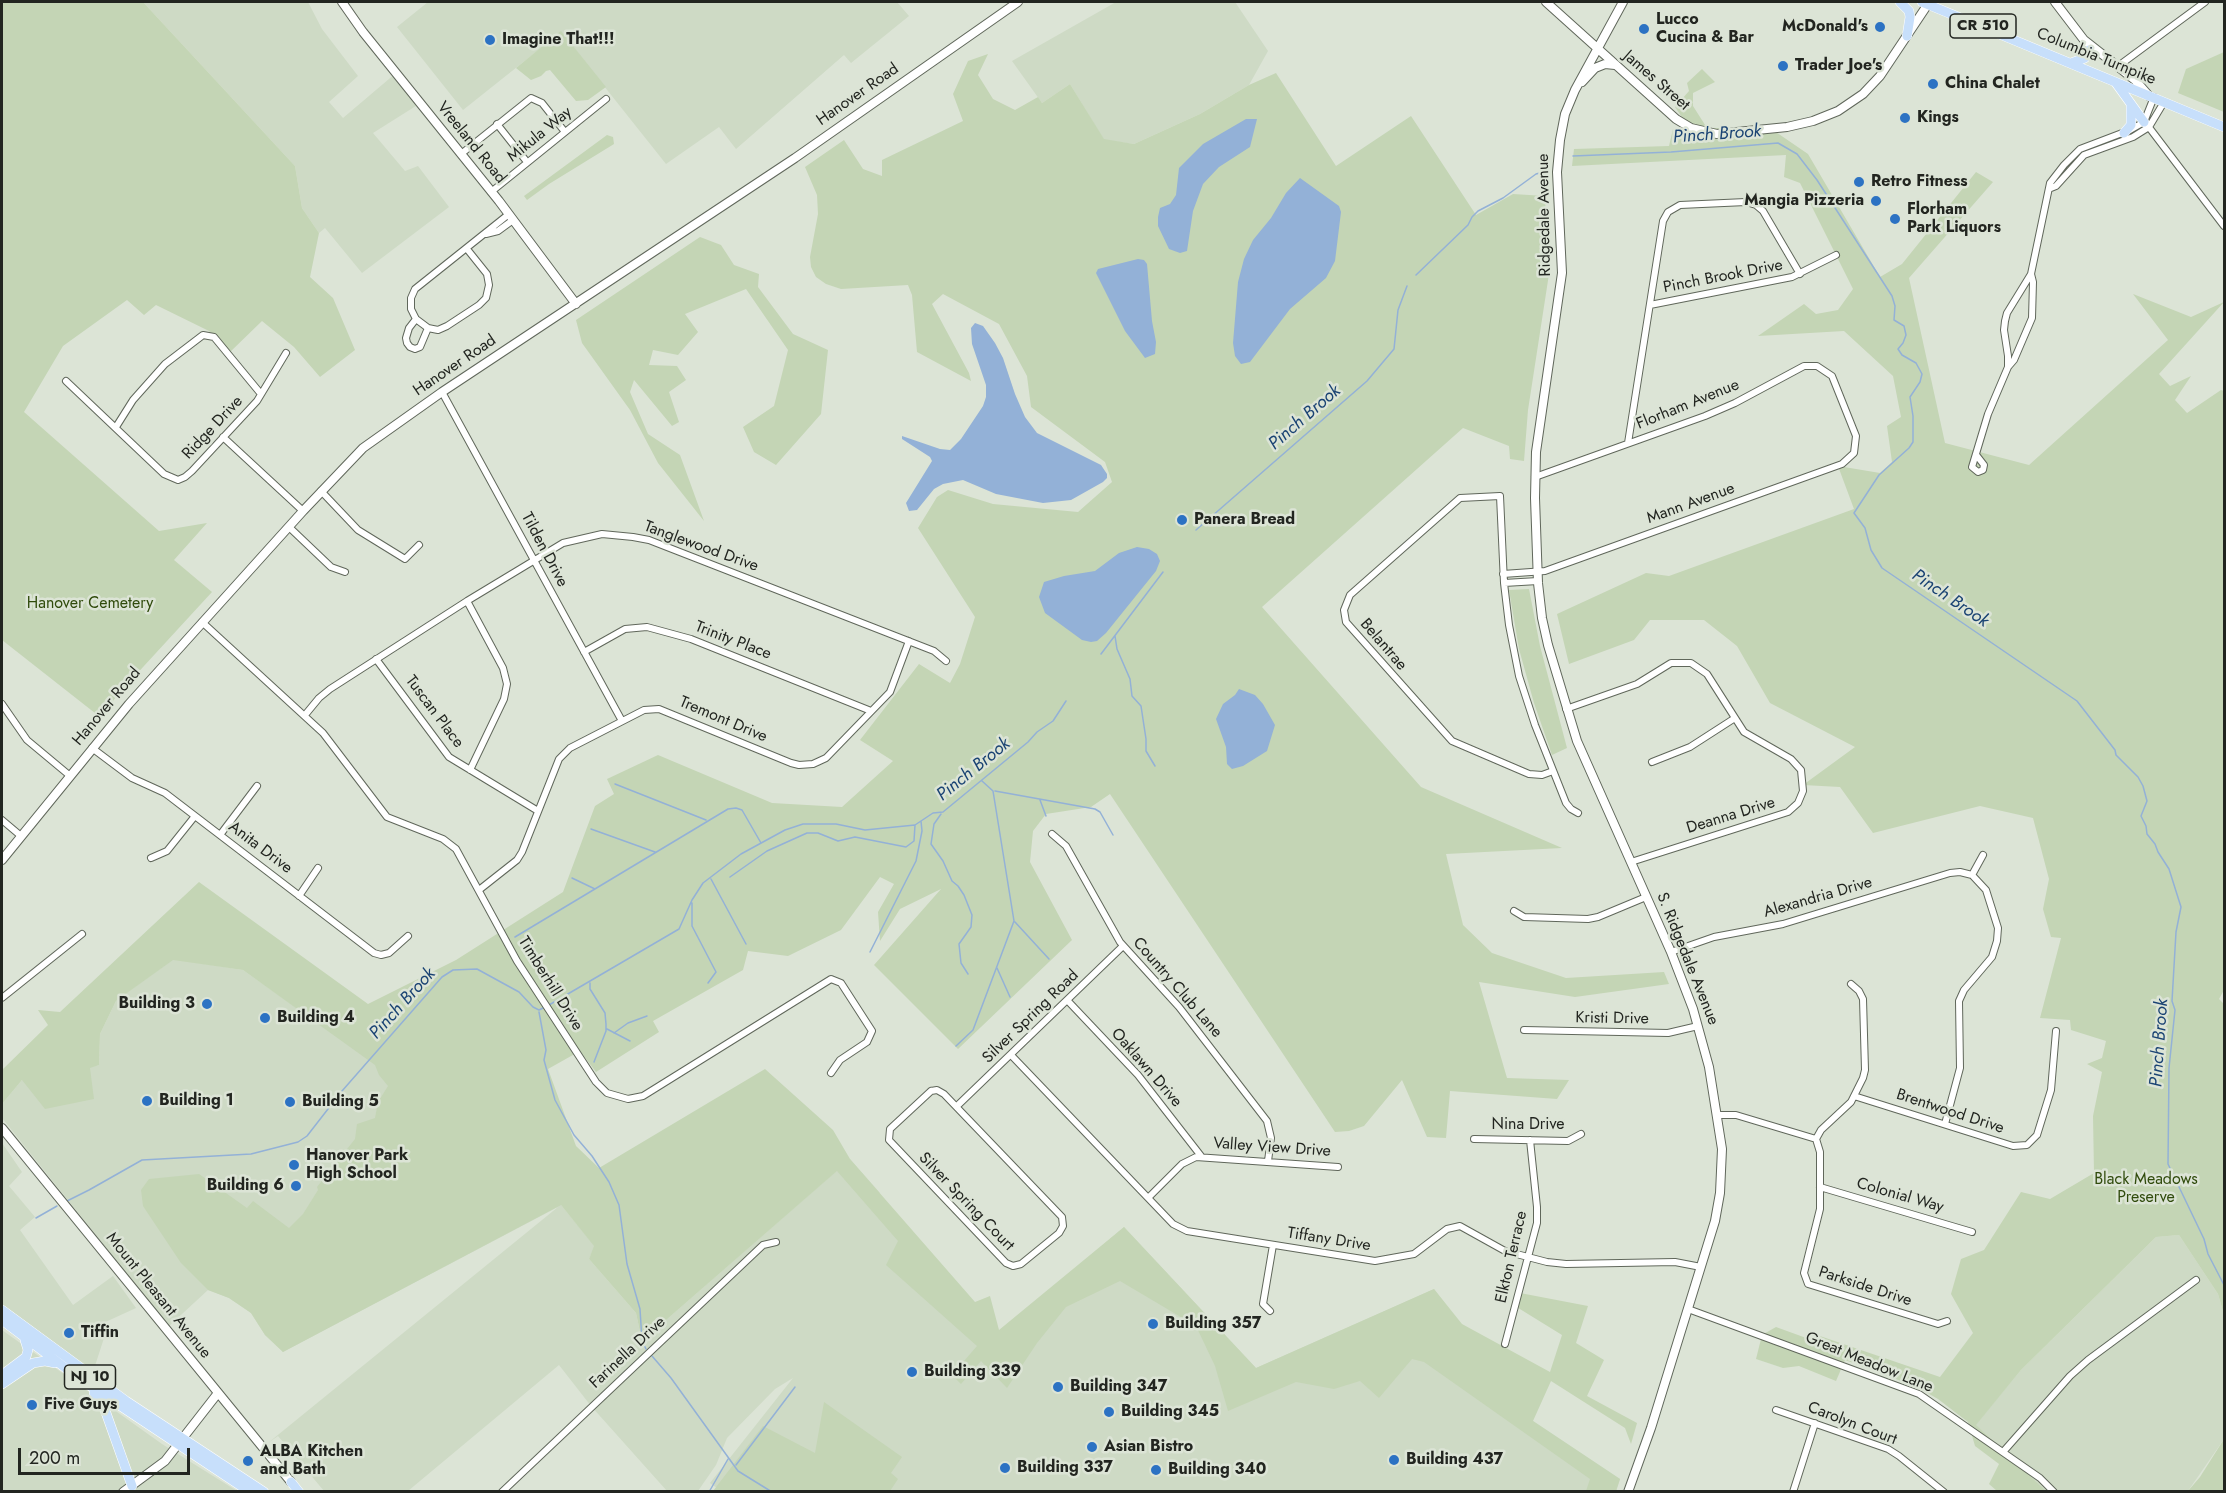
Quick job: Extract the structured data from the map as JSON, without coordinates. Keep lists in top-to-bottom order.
{
  "streets": {
    "main road": ["CR 510", "Columbia Turnpike", "NJ 10"],
    "street": [
      "James Street",
      "Hanover Road",
      "Mikula Way",
      "Vreeland Road",
      "Ridgedale Avenue",
      "Pinch Brook Drive",
      "Florham Avenue",
      "Ridge Drive",
      "Mann Avenue",
      "Tanglewood Drive",
      "Tilden Drive",
      "Trinity Place",
      "Belantrae",
      "Tuscan Place",
      "Tremont Drive",
      "Deanna Drive",
      "Anita Drive",
      "Alexandria Drive",
      "S. Ridgedale Avenue",
      "Timberhill Drive",
      "Country Club Lane",
      "Silver Spring Road",
      "Kristi Drive",
      "Oaklawn Drive",
      "Brentwood Drive",
      "Nina Drive",
      "Valley View Drive",
      "Colonial Way",
      "Silver Spring Court",
      "Tiffany Drive",
      "Elkton Terrace",
      "Parkside Drive",
      "Mount Pleasant Avenue",
      "Farinella Drive",
      "Great Meadow Lane",
      "Carolyn Court"
    ]
  },
  "crossings": [
    ["Columbia Turnpike", "James Street"],
    ["James Street", "Ridgedale Avenue"],
    ["Hanover Road", "Vreeland Road"],
    ["Hanover Road", "Tilden Drive"],
    ["Hanover Road", "Anita Drive"],
    ["Hanover Road", "Timberhill Drive"],
    ["Mikula Way", "Vreeland Road"],
    ["Ridgedale Avenue", "S. Ridgedale Avenue"],
    ["Pinch Brook Drive", "Florham Avenue"],
    ["Florham Avenue", "Mann Avenue"],
    ["Florham Avenue", "S. Ridgedale Avenue"],
    ["Mann Avenue", "S. Ridgedale Avenue"],
    ["Tanglewood Drive", "Tilden Drive"],
    ["Tanglewood Drive", "Tuscan Place"],
    ["Tanglewood Drive", "Tremont Drive"],
    ["Tanglewood Drive", "Timberhill Drive"],
    ["Tilden Drive", "Trinity Place"],
    ["Tilden Drive", "Tremont Drive"],
    ["Trinity Place", "Tremont Drive"],
    ["Tuscan Place", "Tremont Drive"],
    ["Tremont Drive", "Timberhill Drive"],
    ["Deanna Drive", "S. Ridgedale Avenue"],
    ["Alexandria Drive", "S. Ridgedale Avenue"],
    ["S. Ridgedale Avenue", "Kristi Drive"],
    ["S. Ridgedale Avenue", "Tiffany Drive"],
    ["S. Ridgedale Avenue", "Great Meadow Lane"],
    ["Country Club Lane", "Silver Spring Road"],
    ["Country Club Lane", "Valley View Drive"],
    ["Silver Spring Road", "Oaklawn Drive"],
    ["Silver Spring Road", "Silver Spring Court"],
    ["Silver Spring Road", "Tiffany Drive"],
    ["Oaklawn Drive", "Valley View Drive"],
    ["Nina Drive", "Elkton Terrace"],
    ["Valley View Drive", "Tiffany Drive"],
    ["Colonial Way", "Parkside Drive"],
    ["Tiffany Drive", "Elkton Terrace"]
  ],
  "water": ["Pinch Brook"],
  "parks": ["Hanover Cemetery", "Black Meadows Preserve"],
  "places": [
    "McDonald's",
    "Lucco Cucina & Bar",
    "Imagine That!!!",
    "Trader Joe's",
    "China Chalet",
    "Kings",
    "Retro Fitness",
    "Mangia Pizzeria",
    "Florham Park Liquors",
    "Panera Bread",
    "Building 3",
    "Building 4",
    "Building 1",
    "Building 5",
    "Hanover Park High School",
    "Building 6",
    "Building 357",
    "Tiffin",
    "Building 339",
    "Building 347",
    "Five Guys",
    "Building 345",
    "Asian Bistro",
    "Building 437",
    "ALBA Kitchen and Bath",
    "Building 337",
    "Building 340"
  ],
  "scale_bar": "200 m"
}
